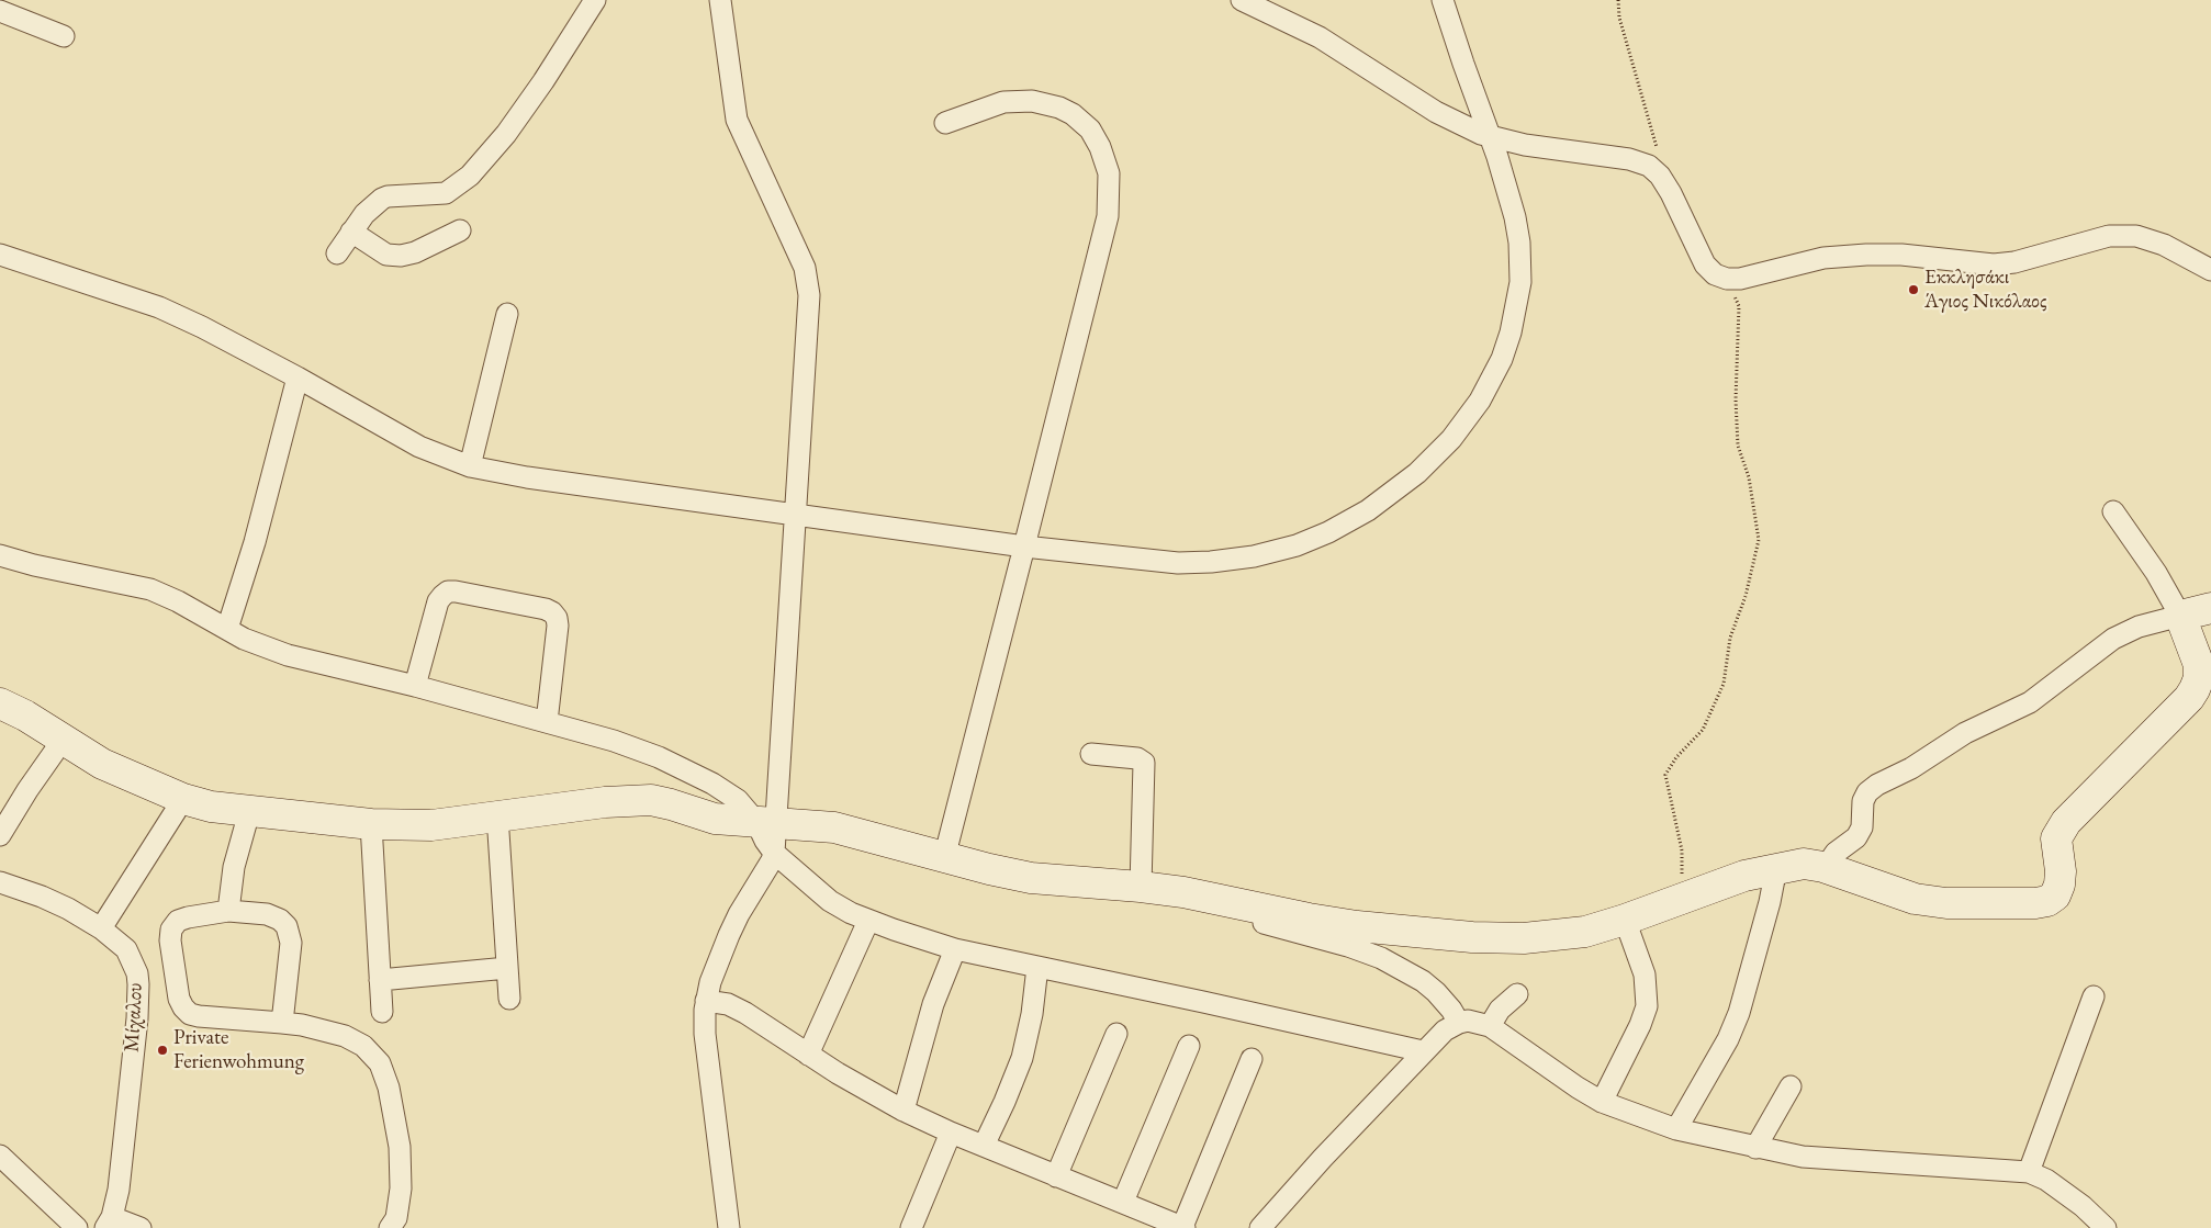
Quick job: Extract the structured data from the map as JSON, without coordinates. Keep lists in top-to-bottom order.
{
  "streets": {
    "street": ["Μίχαλου"]
  },
  "places": ["Εκκλησάκι Άγιος Νικόλαος", "Private Ferienwohmung"]
}
